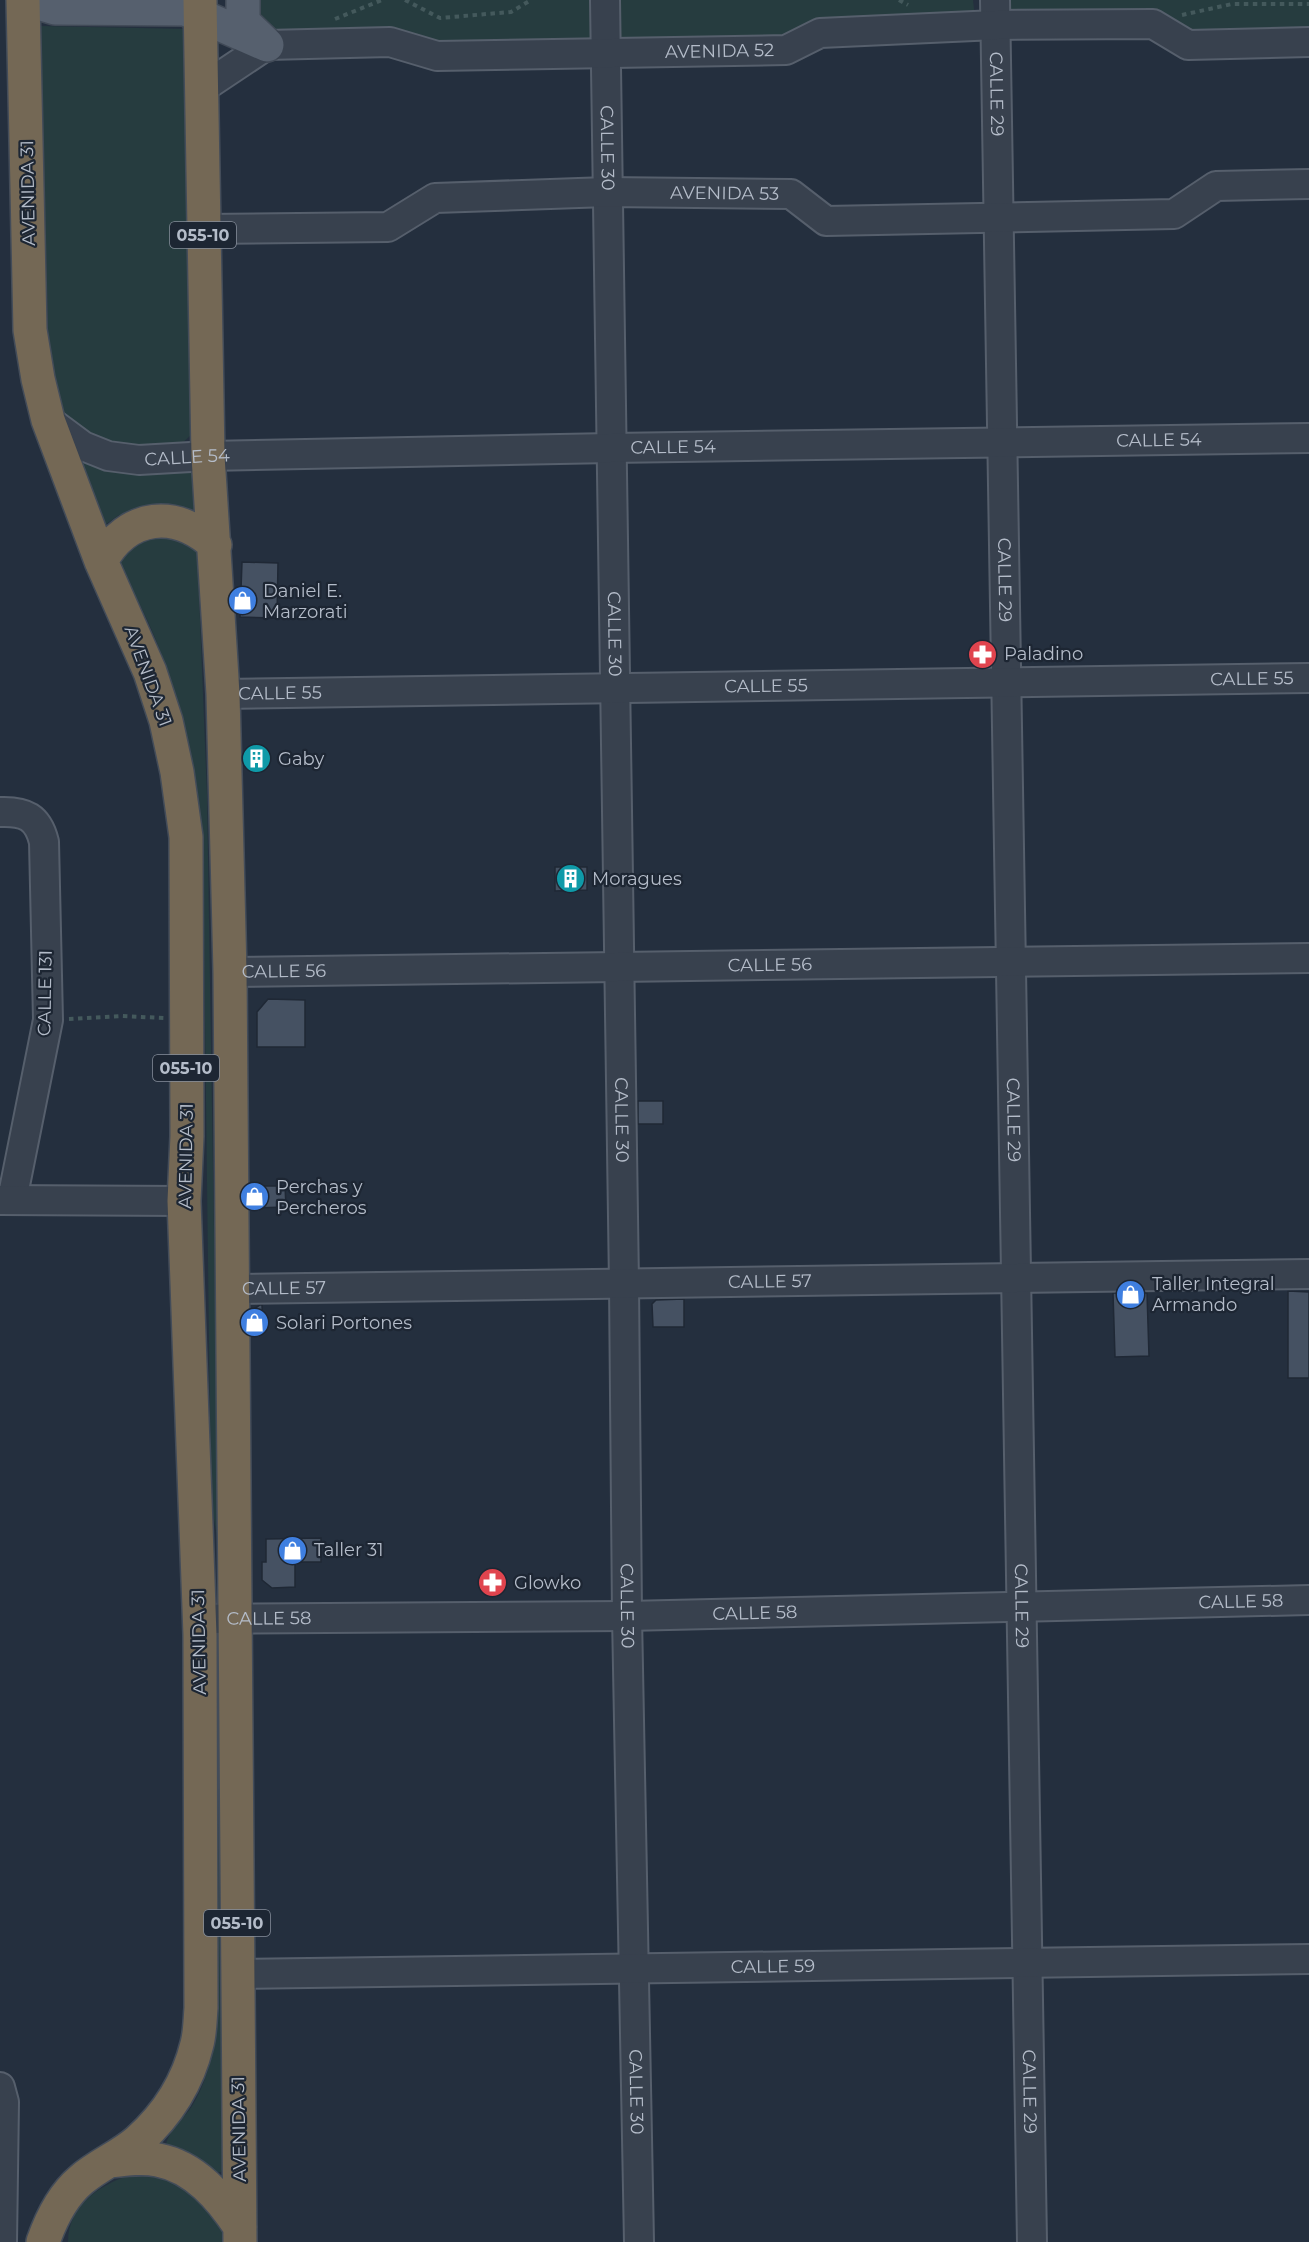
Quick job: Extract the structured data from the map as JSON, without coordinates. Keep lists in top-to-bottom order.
{
  "streets": {
    "highway": ["AVENIDA 31", "055-10"],
    "main road": ["AVENIDA 52"],
    "street": [
      "CALLE 29",
      "CALLE 30",
      "AVENIDA 53",
      "CALLE 54",
      "CALLE 55",
      "CALLE 56",
      "CALLE 131",
      "CALLE 57",
      "CALLE 58",
      "CALLE 59"
    ]
  },
  "crossings": [
    ["AVENIDA 52", "CALLE 29"],
    ["AVENIDA 52", "CALLE 30"],
    ["AVENIDA 52", "AVENIDA 31"],
    ["CALLE 29", "AVENIDA 53"],
    ["CALLE 29", "CALLE 54"],
    ["CALLE 29", "CALLE 55"],
    ["CALLE 29", "CALLE 56"],
    ["CALLE 29", "CALLE 57"],
    ["CALLE 29", "CALLE 58"],
    ["CALLE 29", "CALLE 59"],
    ["CALLE 30", "AVENIDA 53"],
    ["CALLE 30", "CALLE 54"],
    ["CALLE 30", "CALLE 55"],
    ["CALLE 30", "CALLE 56"],
    ["CALLE 30", "CALLE 57"],
    ["CALLE 30", "CALLE 58"],
    ["CALLE 30", "CALLE 59"],
    ["AVENIDA 31", "AVENIDA 53"],
    ["AVENIDA 31", "CALLE 54"],
    ["AVENIDA 31", "CALLE 55"],
    ["AVENIDA 31", "CALLE 56"],
    ["AVENIDA 31", "CALLE 57"],
    ["AVENIDA 31", "CALLE 58"],
    ["AVENIDA 31", "CALLE 59"]
  ],
  "places": {
    "shop": [
      "Daniel E. Marzorati",
      "Perchas y Percheros",
      "Taller Integral Armando",
      "Solari Portones",
      "Taller 31"
    ],
    "pharmacy": ["Paladino", "Glowko"],
    "building": ["Gaby", "Moragues"]
  }
}
